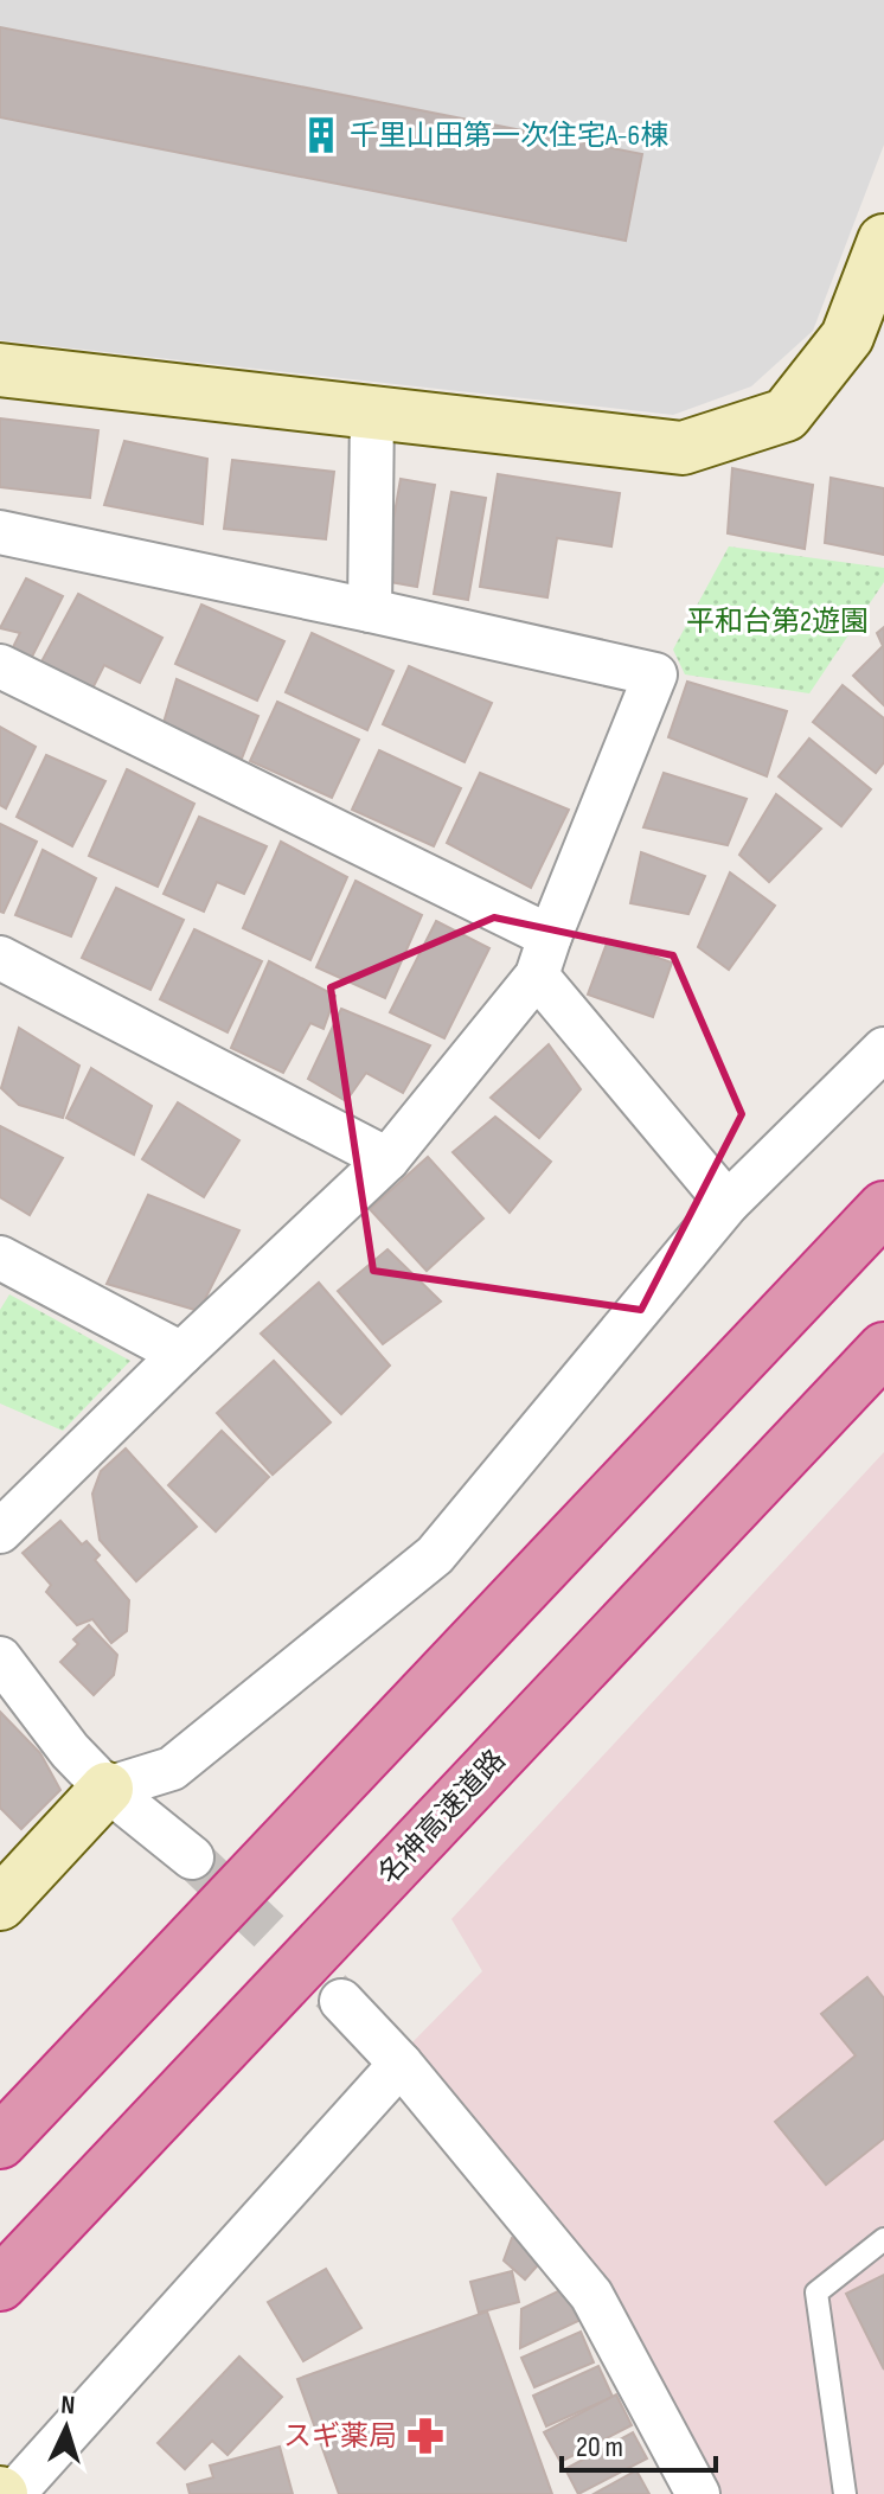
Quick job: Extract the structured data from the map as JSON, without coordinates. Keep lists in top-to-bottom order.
{
  "streets": {
    "highway": ["名神高速道路"]
  },
  "parks": ["平和台第2遊園"],
  "places": {
    "building": ["千里山田第一次住宅A-6棟"],
    "pharmacy": ["スギ薬局"]
  },
  "scale_bar": "20 m",
  "north": "top"
}
